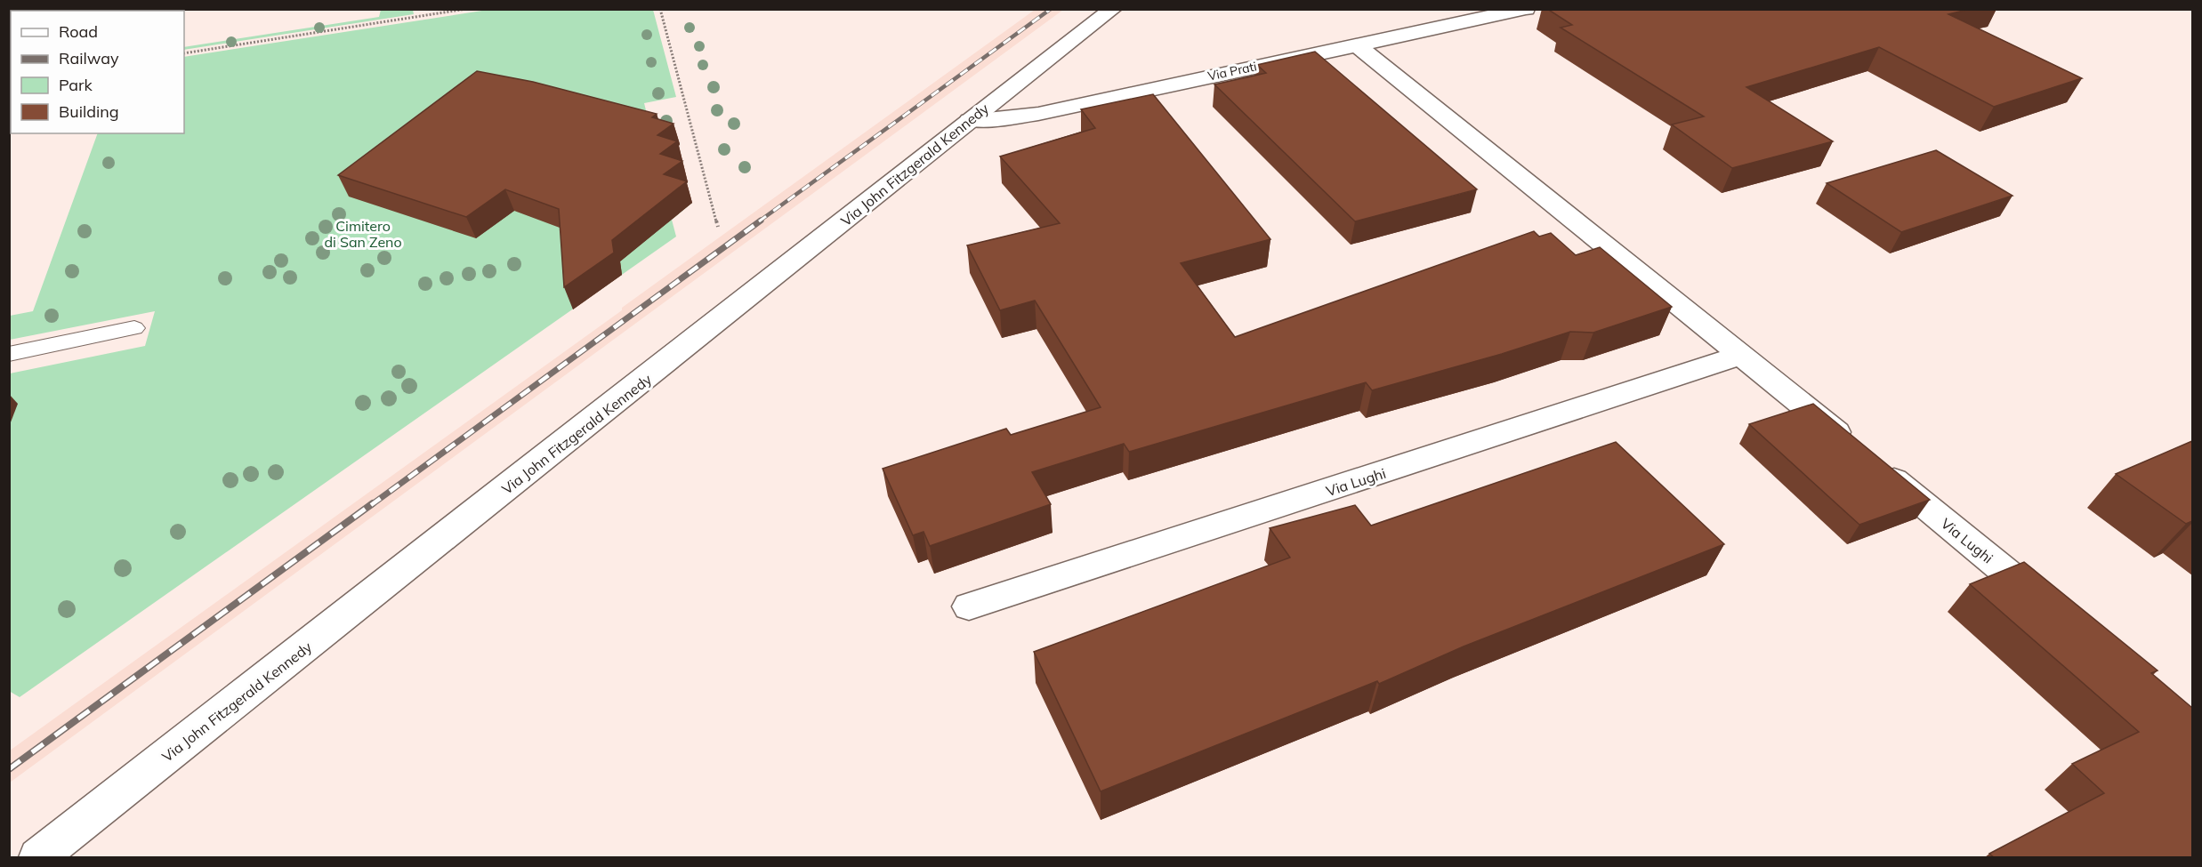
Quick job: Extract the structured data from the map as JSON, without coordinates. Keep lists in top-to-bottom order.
{
  "streets": {
    "street": ["Via Prati", "Via John Fitzgerald Kennedy", "Via Lughi"]
  },
  "crossings": [
    ["Via Prati", "Via John Fitzgerald Kennedy"],
    ["Via Prati", "Via Lughi"]
  ],
  "parks": ["Cimitero di San Zeno"],
  "legend": [
    "Road",
    "Railway",
    "Park",
    "Building"
  ]
}
